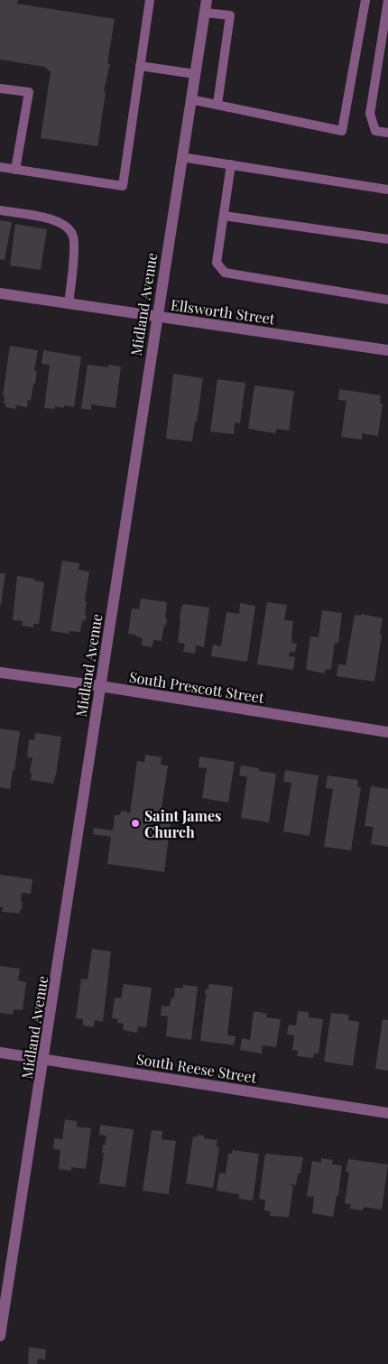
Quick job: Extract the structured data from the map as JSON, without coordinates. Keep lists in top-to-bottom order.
{
  "streets": {
    "street": [
      "Midland Avenue",
      "Ellsworth Street",
      "South Prescott Street",
      "South Reese Street"
    ]
  },
  "crossings": [
    ["Midland Avenue", "Ellsworth Street"],
    ["Midland Avenue", "South Prescott Street"],
    ["Midland Avenue", "South Reese Street"]
  ],
  "places": ["Saint James Church"]
}
